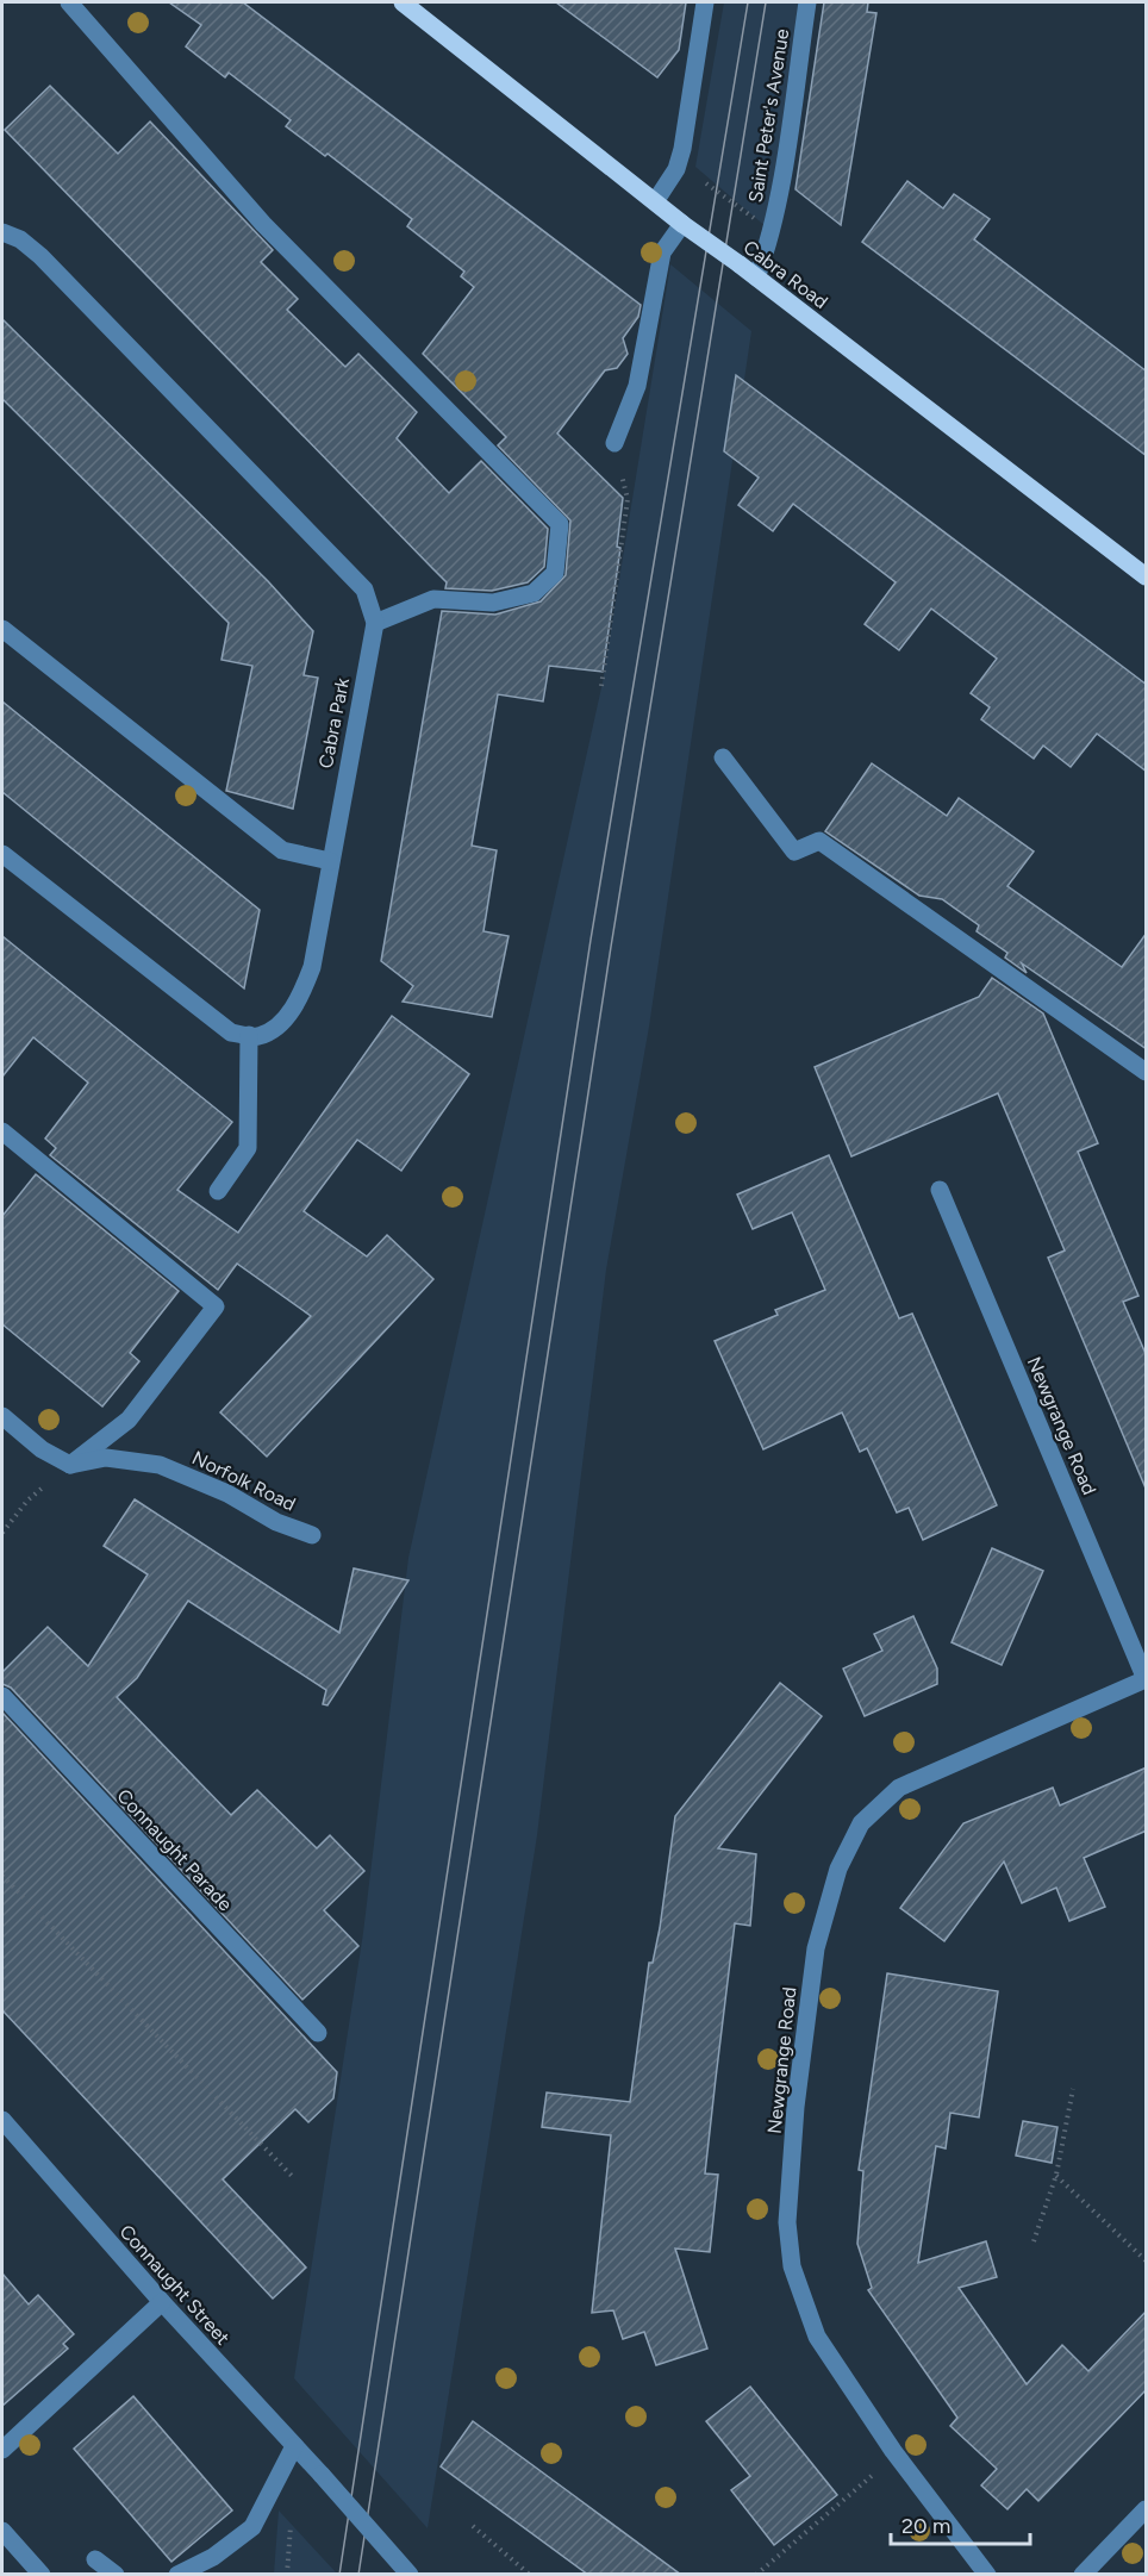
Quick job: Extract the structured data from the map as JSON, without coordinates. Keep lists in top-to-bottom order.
{
  "streets": {
    "main road": ["Cabra Road"],
    "street": [
      "Saint Peter's Avenue",
      "Cabra Park",
      "Newgrange Road",
      "Norfolk Road",
      "Connaught Parade",
      "Connaught Street"
    ]
  },
  "crossings": [
    ["Saint Peter's Avenue", "Cabra Road"]
  ],
  "scale_bar": "20 m"
}
